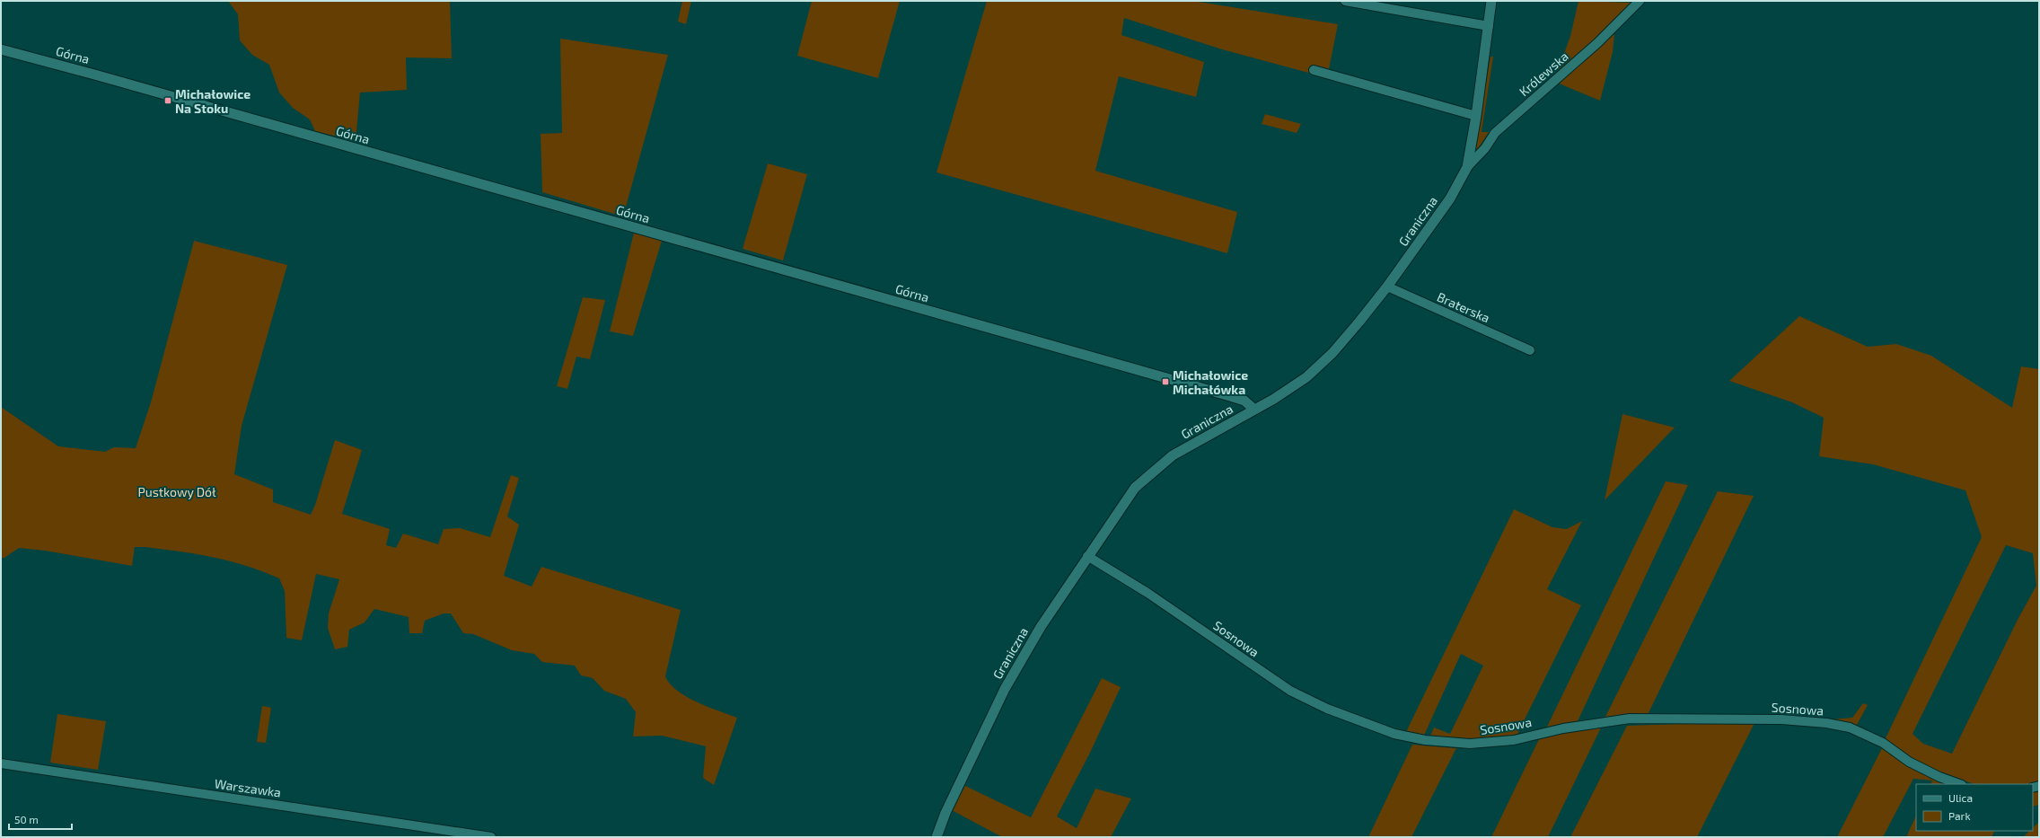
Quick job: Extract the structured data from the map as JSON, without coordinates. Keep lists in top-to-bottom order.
{
  "streets": {
    "street": [
      "Górna",
      "Królewska",
      "Graniczna",
      "Braterska",
      "Sosnowa",
      "Warszawka"
    ]
  },
  "crossings": [
    ["Górna", "Graniczna"],
    ["Królewska", "Graniczna"],
    ["Graniczna", "Braterska"],
    ["Graniczna", "Sosnowa"]
  ],
  "parks": ["Pustkowy Dół"],
  "places": {
    "transit": ["Michałowice Na Stoku", "Michałowice Michałówka"]
  },
  "legend": ["Ulica", "Park"],
  "scale_bar": "50 m"
}
